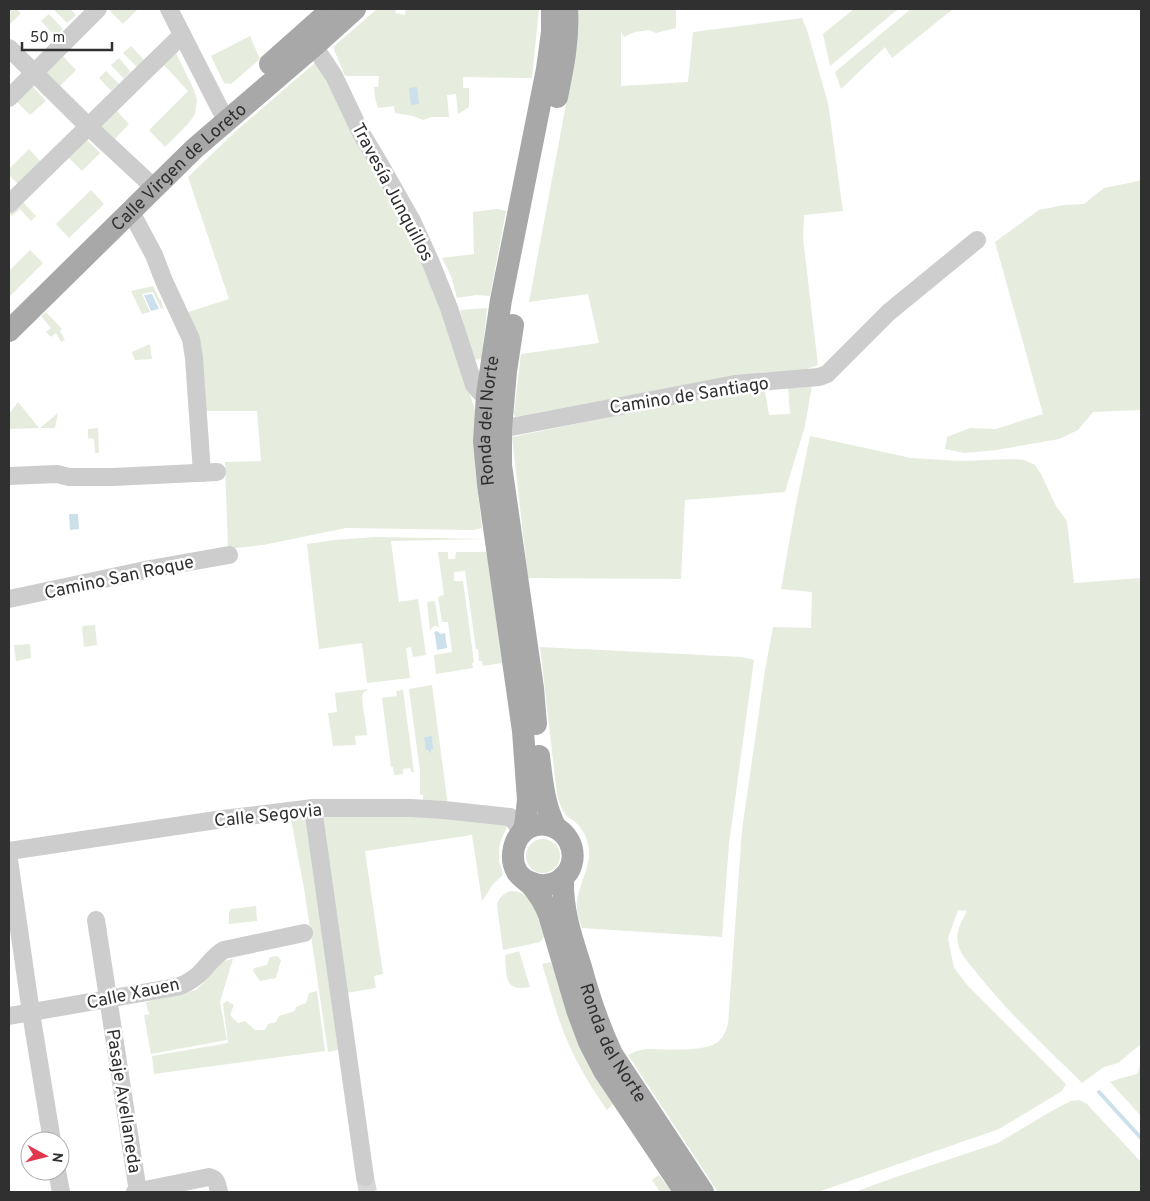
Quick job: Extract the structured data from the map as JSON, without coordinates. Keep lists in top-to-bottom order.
{
  "streets": {
    "main road": ["Calle Virgen de Loreto", "Ronda del Norte"],
    "street": [
      "Travesía Junquillos",
      "Camino de Santiago",
      "Camino San Roque",
      "Calle Segovia",
      "Calle Xauen",
      "Pasaje Avellaneda"
    ]
  },
  "crossings": [
    ["Calle Virgen de Loreto", "Travesía Junquillos"],
    ["Travesía Junquillos", "Ronda del Norte"],
    ["Camino de Santiago", "Ronda del Norte"],
    ["Ronda del Norte", "Calle Segovia"],
    ["Calle Xauen", "Pasaje Avellaneda"]
  ],
  "scale_bar": "50 m",
  "north": "right"
}
